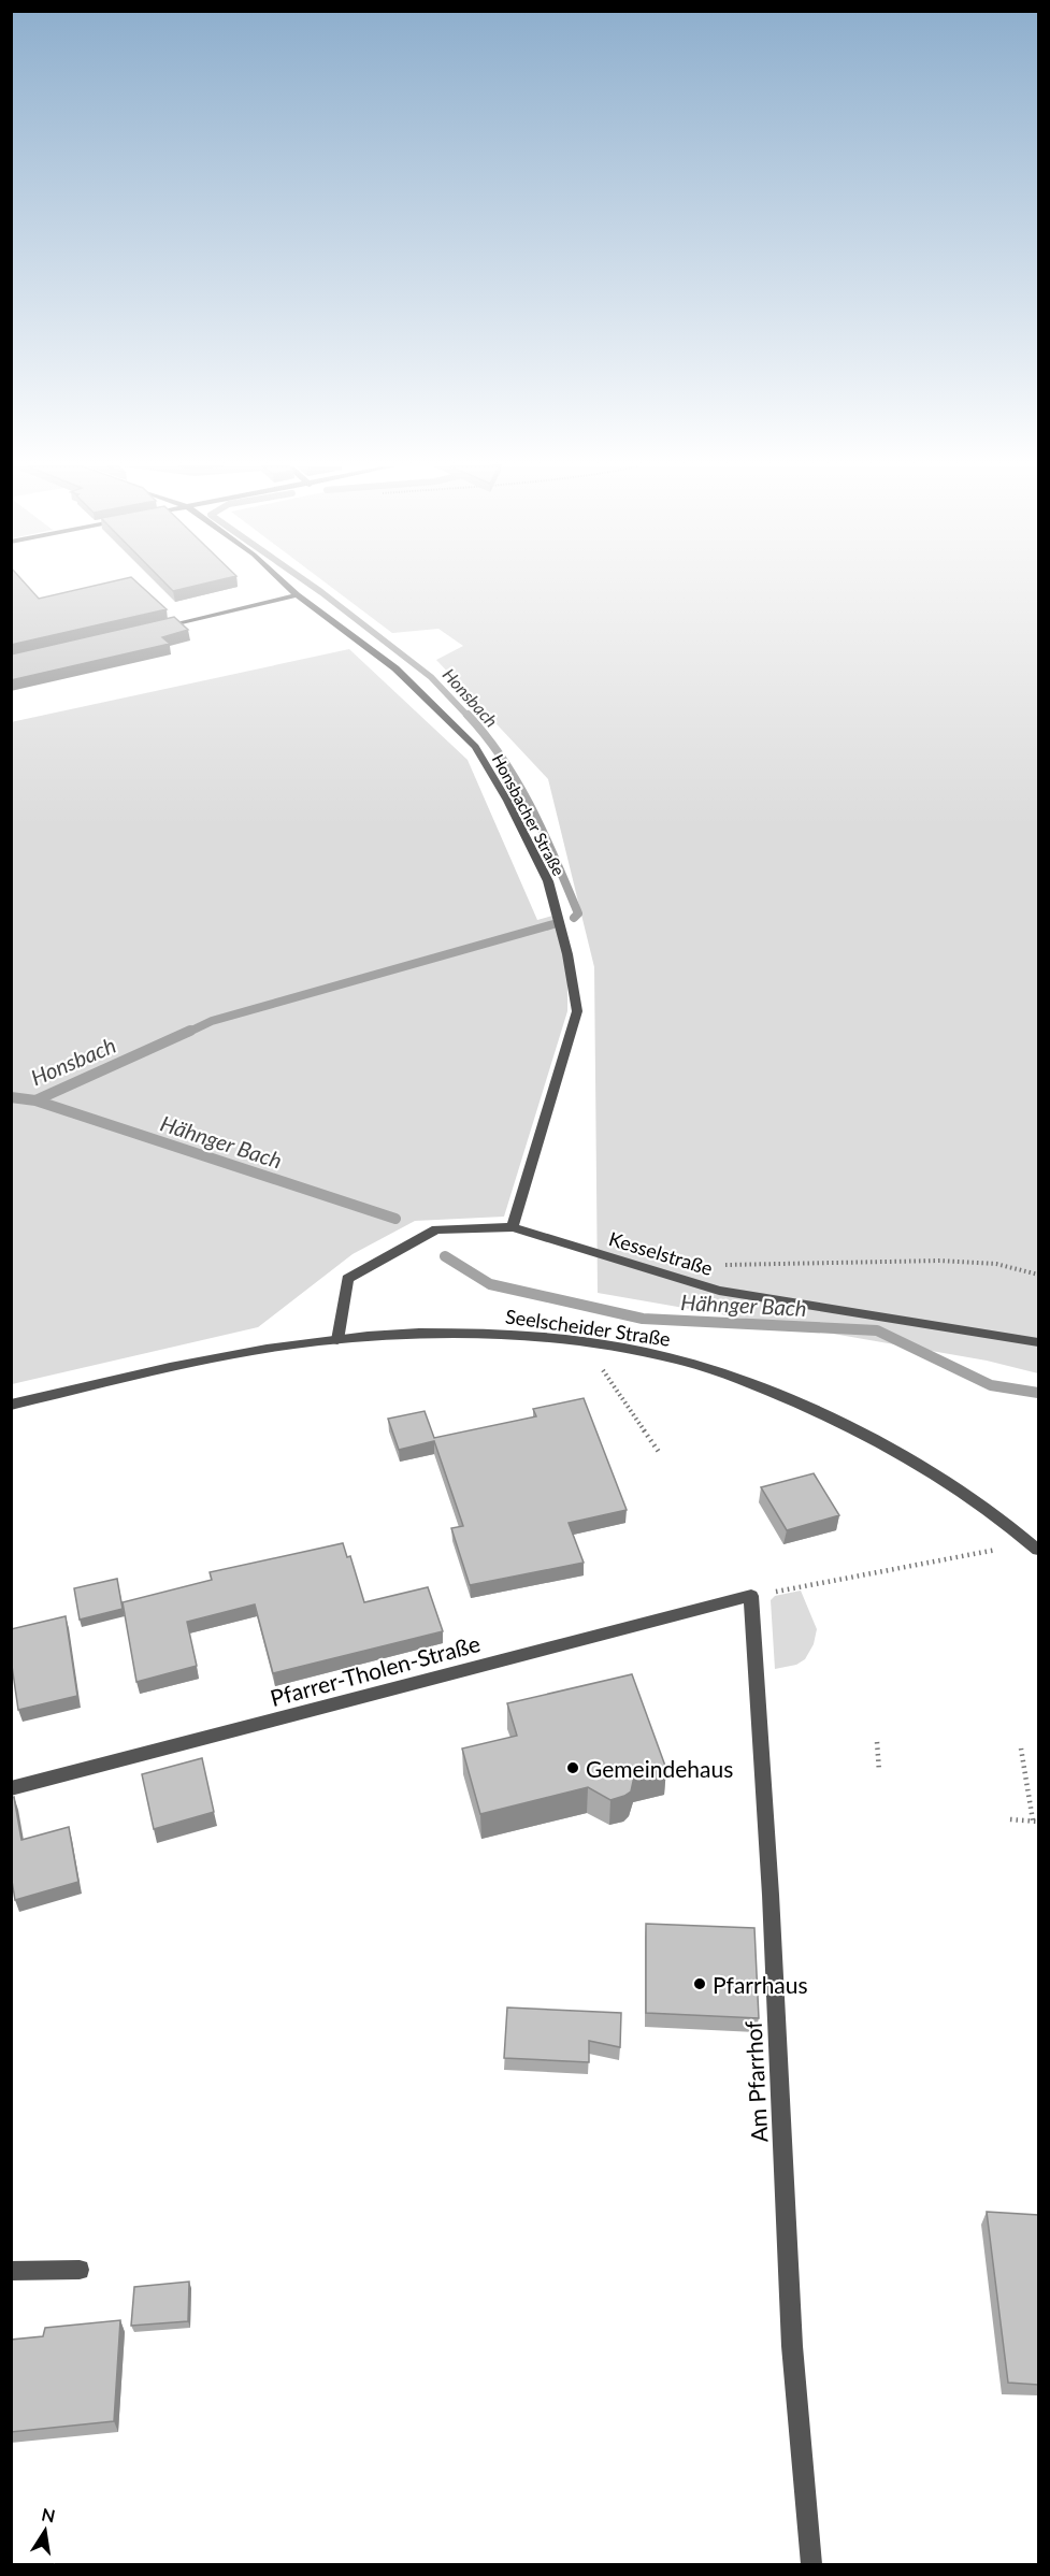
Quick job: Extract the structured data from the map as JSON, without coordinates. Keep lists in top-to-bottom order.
{
  "streets": {
    "street": [
      "Honsbacher Straße",
      "Kesselstraße",
      "Seelscheider Straße",
      "Pfarrer-Tholen-Straße",
      "Am Pfarrhof"
    ]
  },
  "crossings": [
    ["Honsbacher Straße", "Kesselstraße"],
    ["Kesselstraße", "Seelscheider Straße"],
    ["Pfarrer-Tholen-Straße", "Am Pfarrhof"]
  ],
  "water": ["Honsbach", "Hähnger Bach"],
  "places": ["Gemeindehaus", "Pfarrhaus"],
  "north": "top"
}
